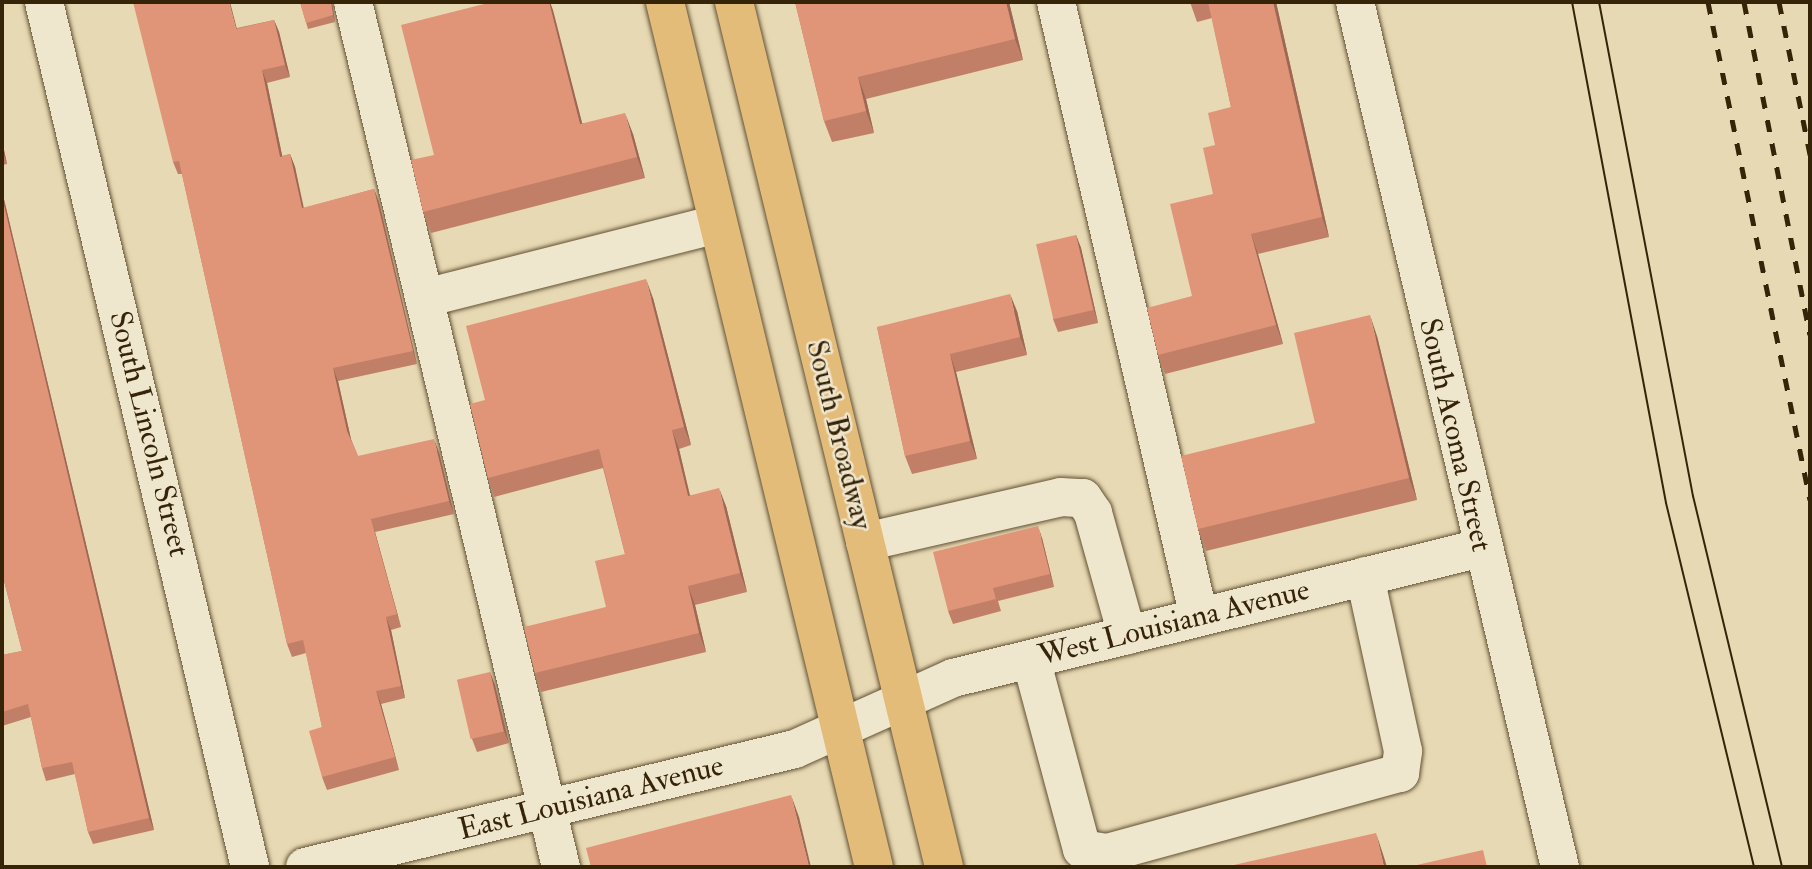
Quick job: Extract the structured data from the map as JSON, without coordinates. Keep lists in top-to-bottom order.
{
  "streets": {
    "main road": ["South Broadway"],
    "street": [
      "South Lincoln Street",
      "South Acoma Street",
      "West Louisiana Avenue",
      "East Louisiana Avenue"
    ]
  },
  "crossings": [
    ["South Broadway", "West Louisiana Avenue"],
    ["South Broadway", "East Louisiana Avenue"],
    ["South Acoma Street", "West Louisiana Avenue"],
    ["West Louisiana Avenue", "East Louisiana Avenue"]
  ]
}
